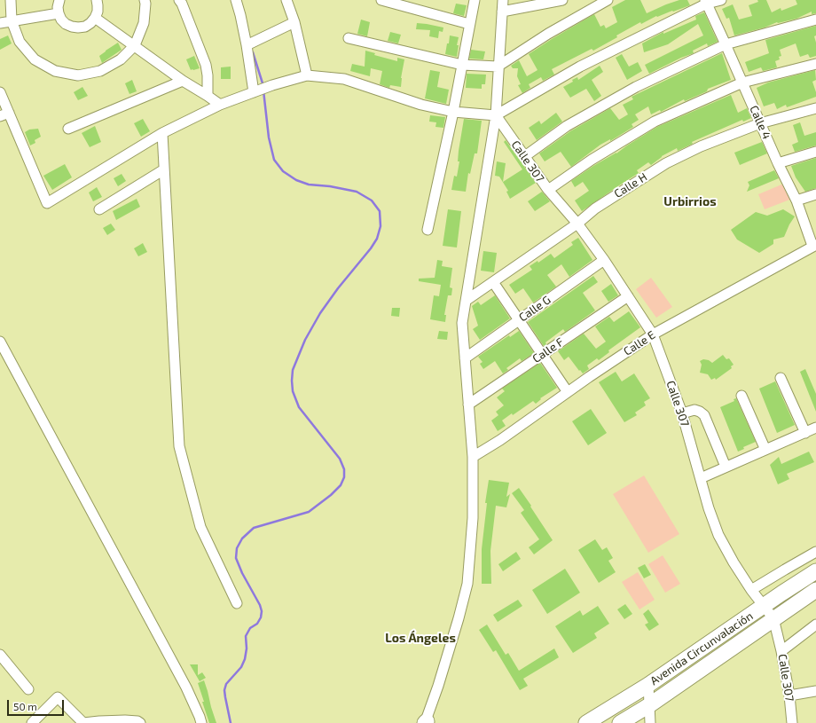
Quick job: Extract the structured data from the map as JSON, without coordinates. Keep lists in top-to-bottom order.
{
  "streets": {
    "highway": ["Avenida Circunvalación"],
    "street": [
      "Calle 4",
      "Calle 307",
      "Calle H",
      "Calle G",
      "Calle E",
      "Calle F"
    ]
  },
  "crossings": [
    ["Calle 4", "Calle H"],
    ["Calle 4", "Calle E"],
    ["Calle 307", "Calle H"],
    ["Calle 307", "Calle G"],
    ["Calle 307", "Calle E"],
    ["Calle 307", "Calle F"],
    ["Calle 307", "Avenida Circunvalación"]
  ],
  "districts": ["Urbirrios", "Los Ángeles"],
  "scale_bar": "50 m"
}
